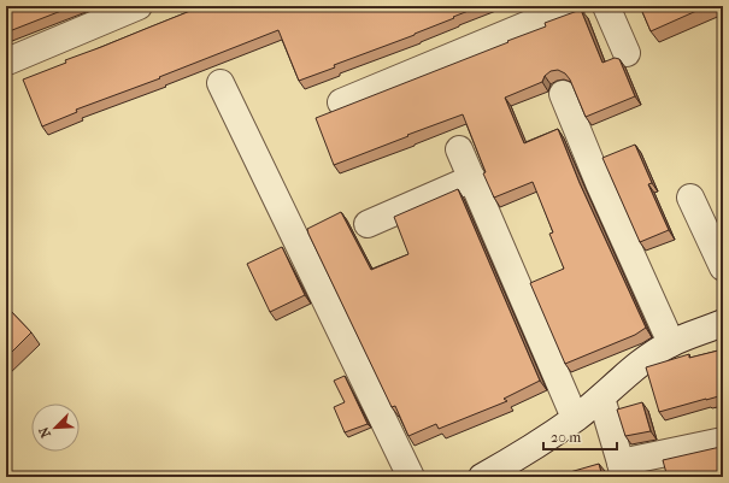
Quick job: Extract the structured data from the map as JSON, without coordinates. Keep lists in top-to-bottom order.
{
  "scale_bar": "20 m",
  "north": "bottom left"
}
